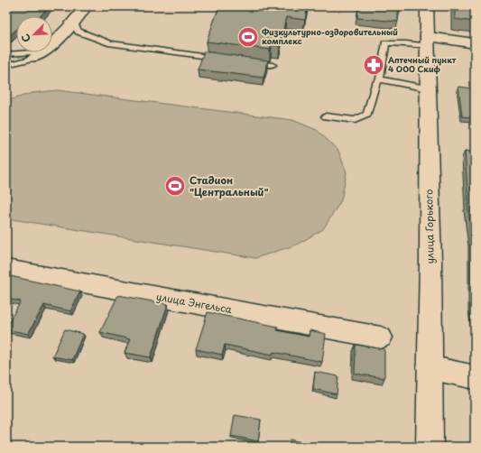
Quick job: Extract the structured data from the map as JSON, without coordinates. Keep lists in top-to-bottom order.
{
  "streets": {
    "main road": ["улица Горького", "улица Энгельса"]
  },
  "places": {
    "sports": ["Физкультурно-оздоровительный комплекс", "Стадион \"Центральный\""],
    "pharmacy": ["Аптечный пункт 4 ООО Скиф"]
  },
  "north": "bottom left"
}
